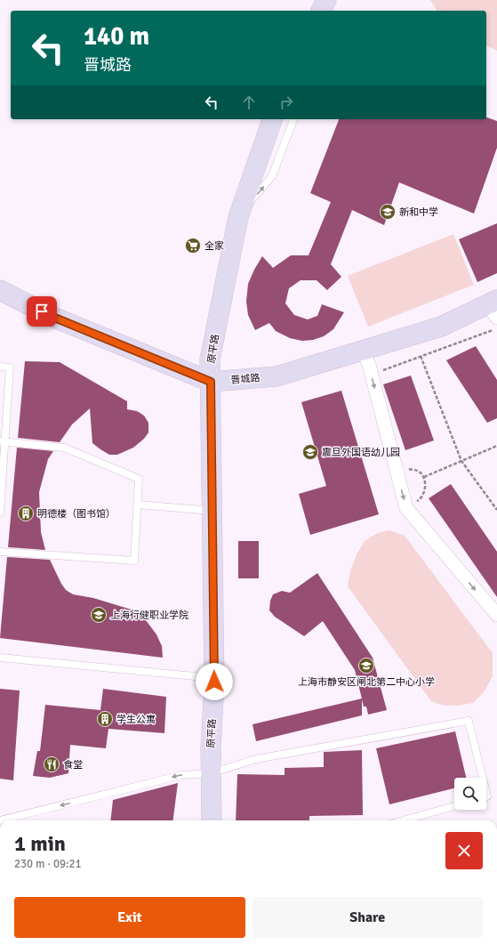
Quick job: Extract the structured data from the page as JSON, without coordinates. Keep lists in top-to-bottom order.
{
  "streets": {
    "street": ["原平路", "晋城路"]
  },
  "crossings": [
    ["原平路", "晋城路"]
  ],
  "places": {
    "school or university": [
      "新和中学",
      "震旦外国语幼儿园",
      "上海行健职业学院",
      "上海市静安区闸北第二中心小学"
    ],
    "supermarket": ["全家"],
    "building": ["明德楼（图书馆）", "学生公寓"],
    "restaurant": ["食堂"]
  },
  "page": {
    "turn": ["140 m", "晋城路"],
    "heading": ["1 min", "230 m · 09:21"],
    "buttons": ["Exit", "Share"]
  }
}
